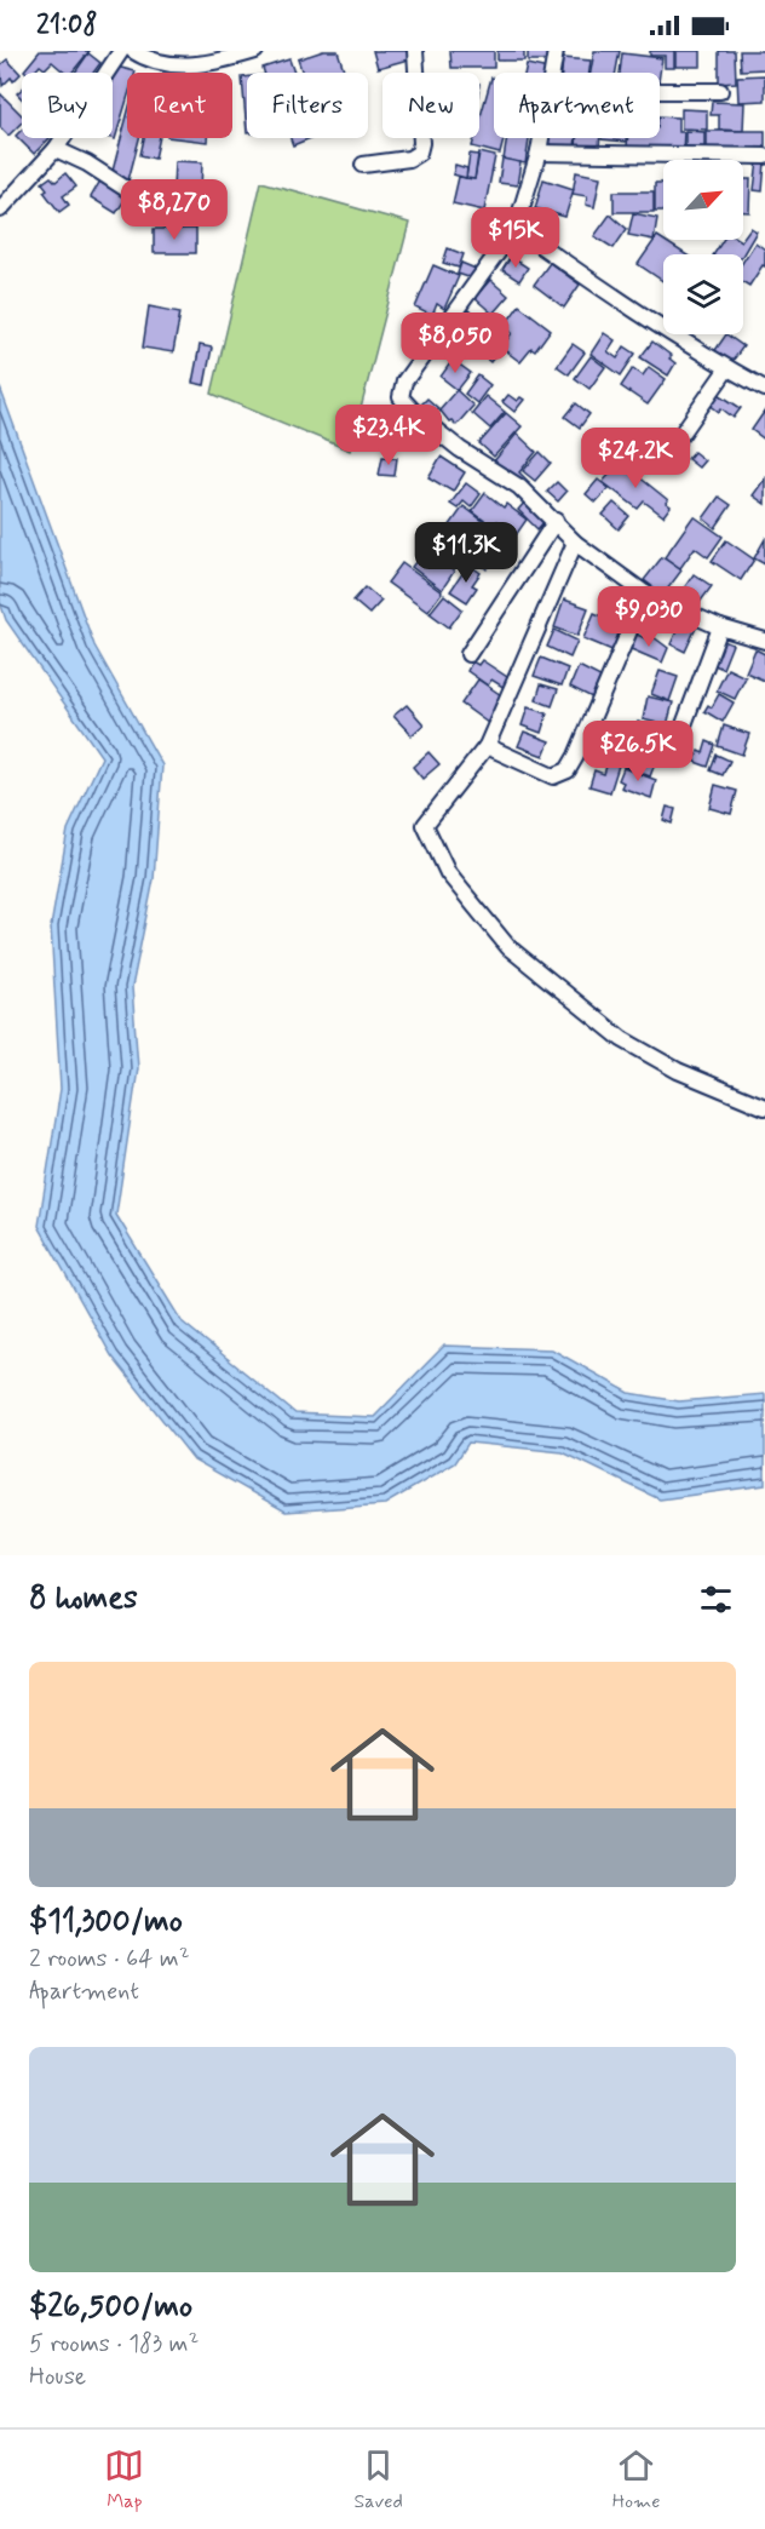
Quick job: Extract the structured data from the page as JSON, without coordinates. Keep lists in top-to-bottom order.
{
  "north": "top right",
  "page": {
    "status": "21:08",
    "chip": [
      "Buy",
      "Rent",
      "Filters",
      "New",
      "Apartment"
    ],
    "price": [
      "$8,270",
      "$15K",
      "$8,050",
      "$23.4K",
      "$24.2K",
      "$11.3K",
      "$9,030",
      "$26.5K"
    ],
    "heading": "8 homes",
    "list": [
      {
        "name": "$11,300/mo",
        "note": "2 rooms · 64 m² · Apartment"
      },
      {
        "name": "$26,500/mo",
        "note": "5 rooms · 183 m² · House"
      }
    ],
    "tabs": ["Map", "Saved", "Home"]
  }
}
